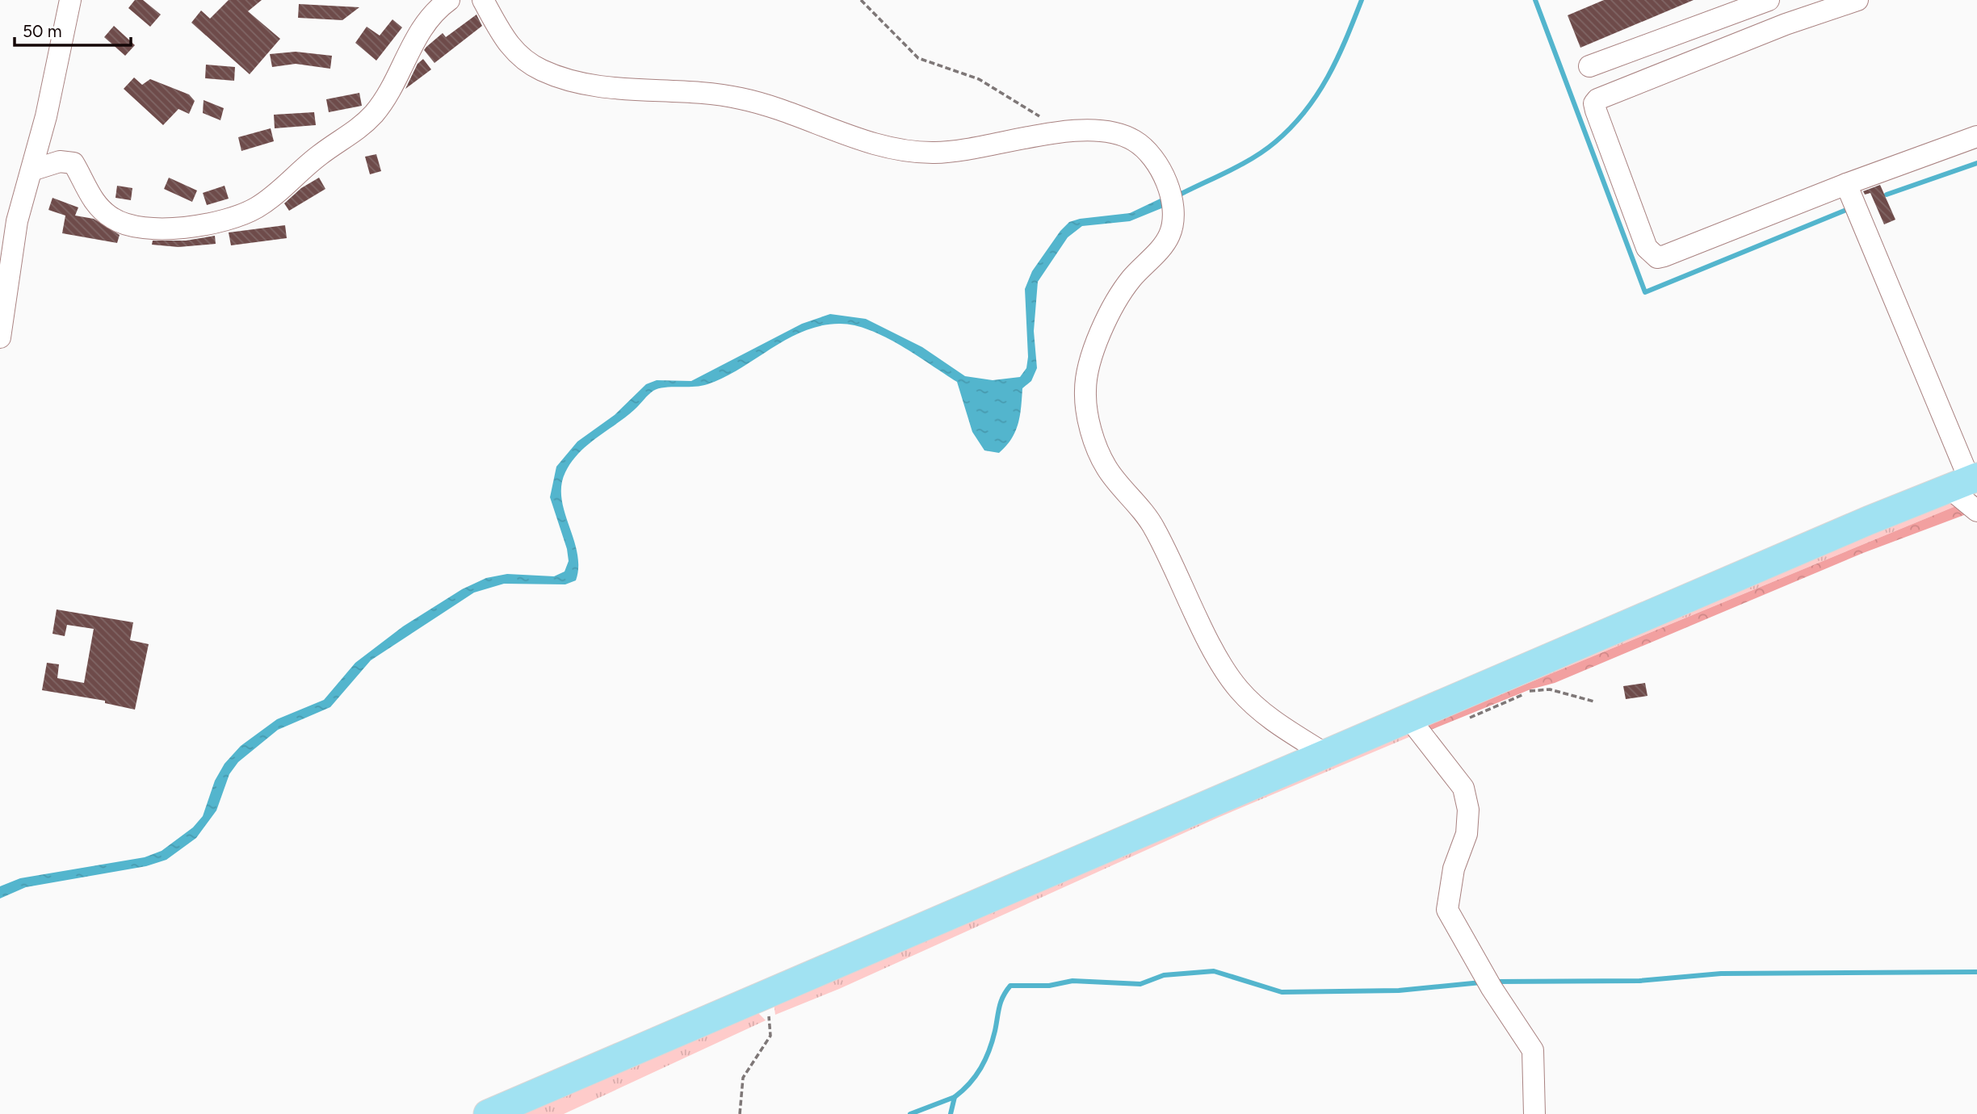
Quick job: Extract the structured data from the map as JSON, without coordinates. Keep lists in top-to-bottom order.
{
  "scale_bar": "50 m"
}
